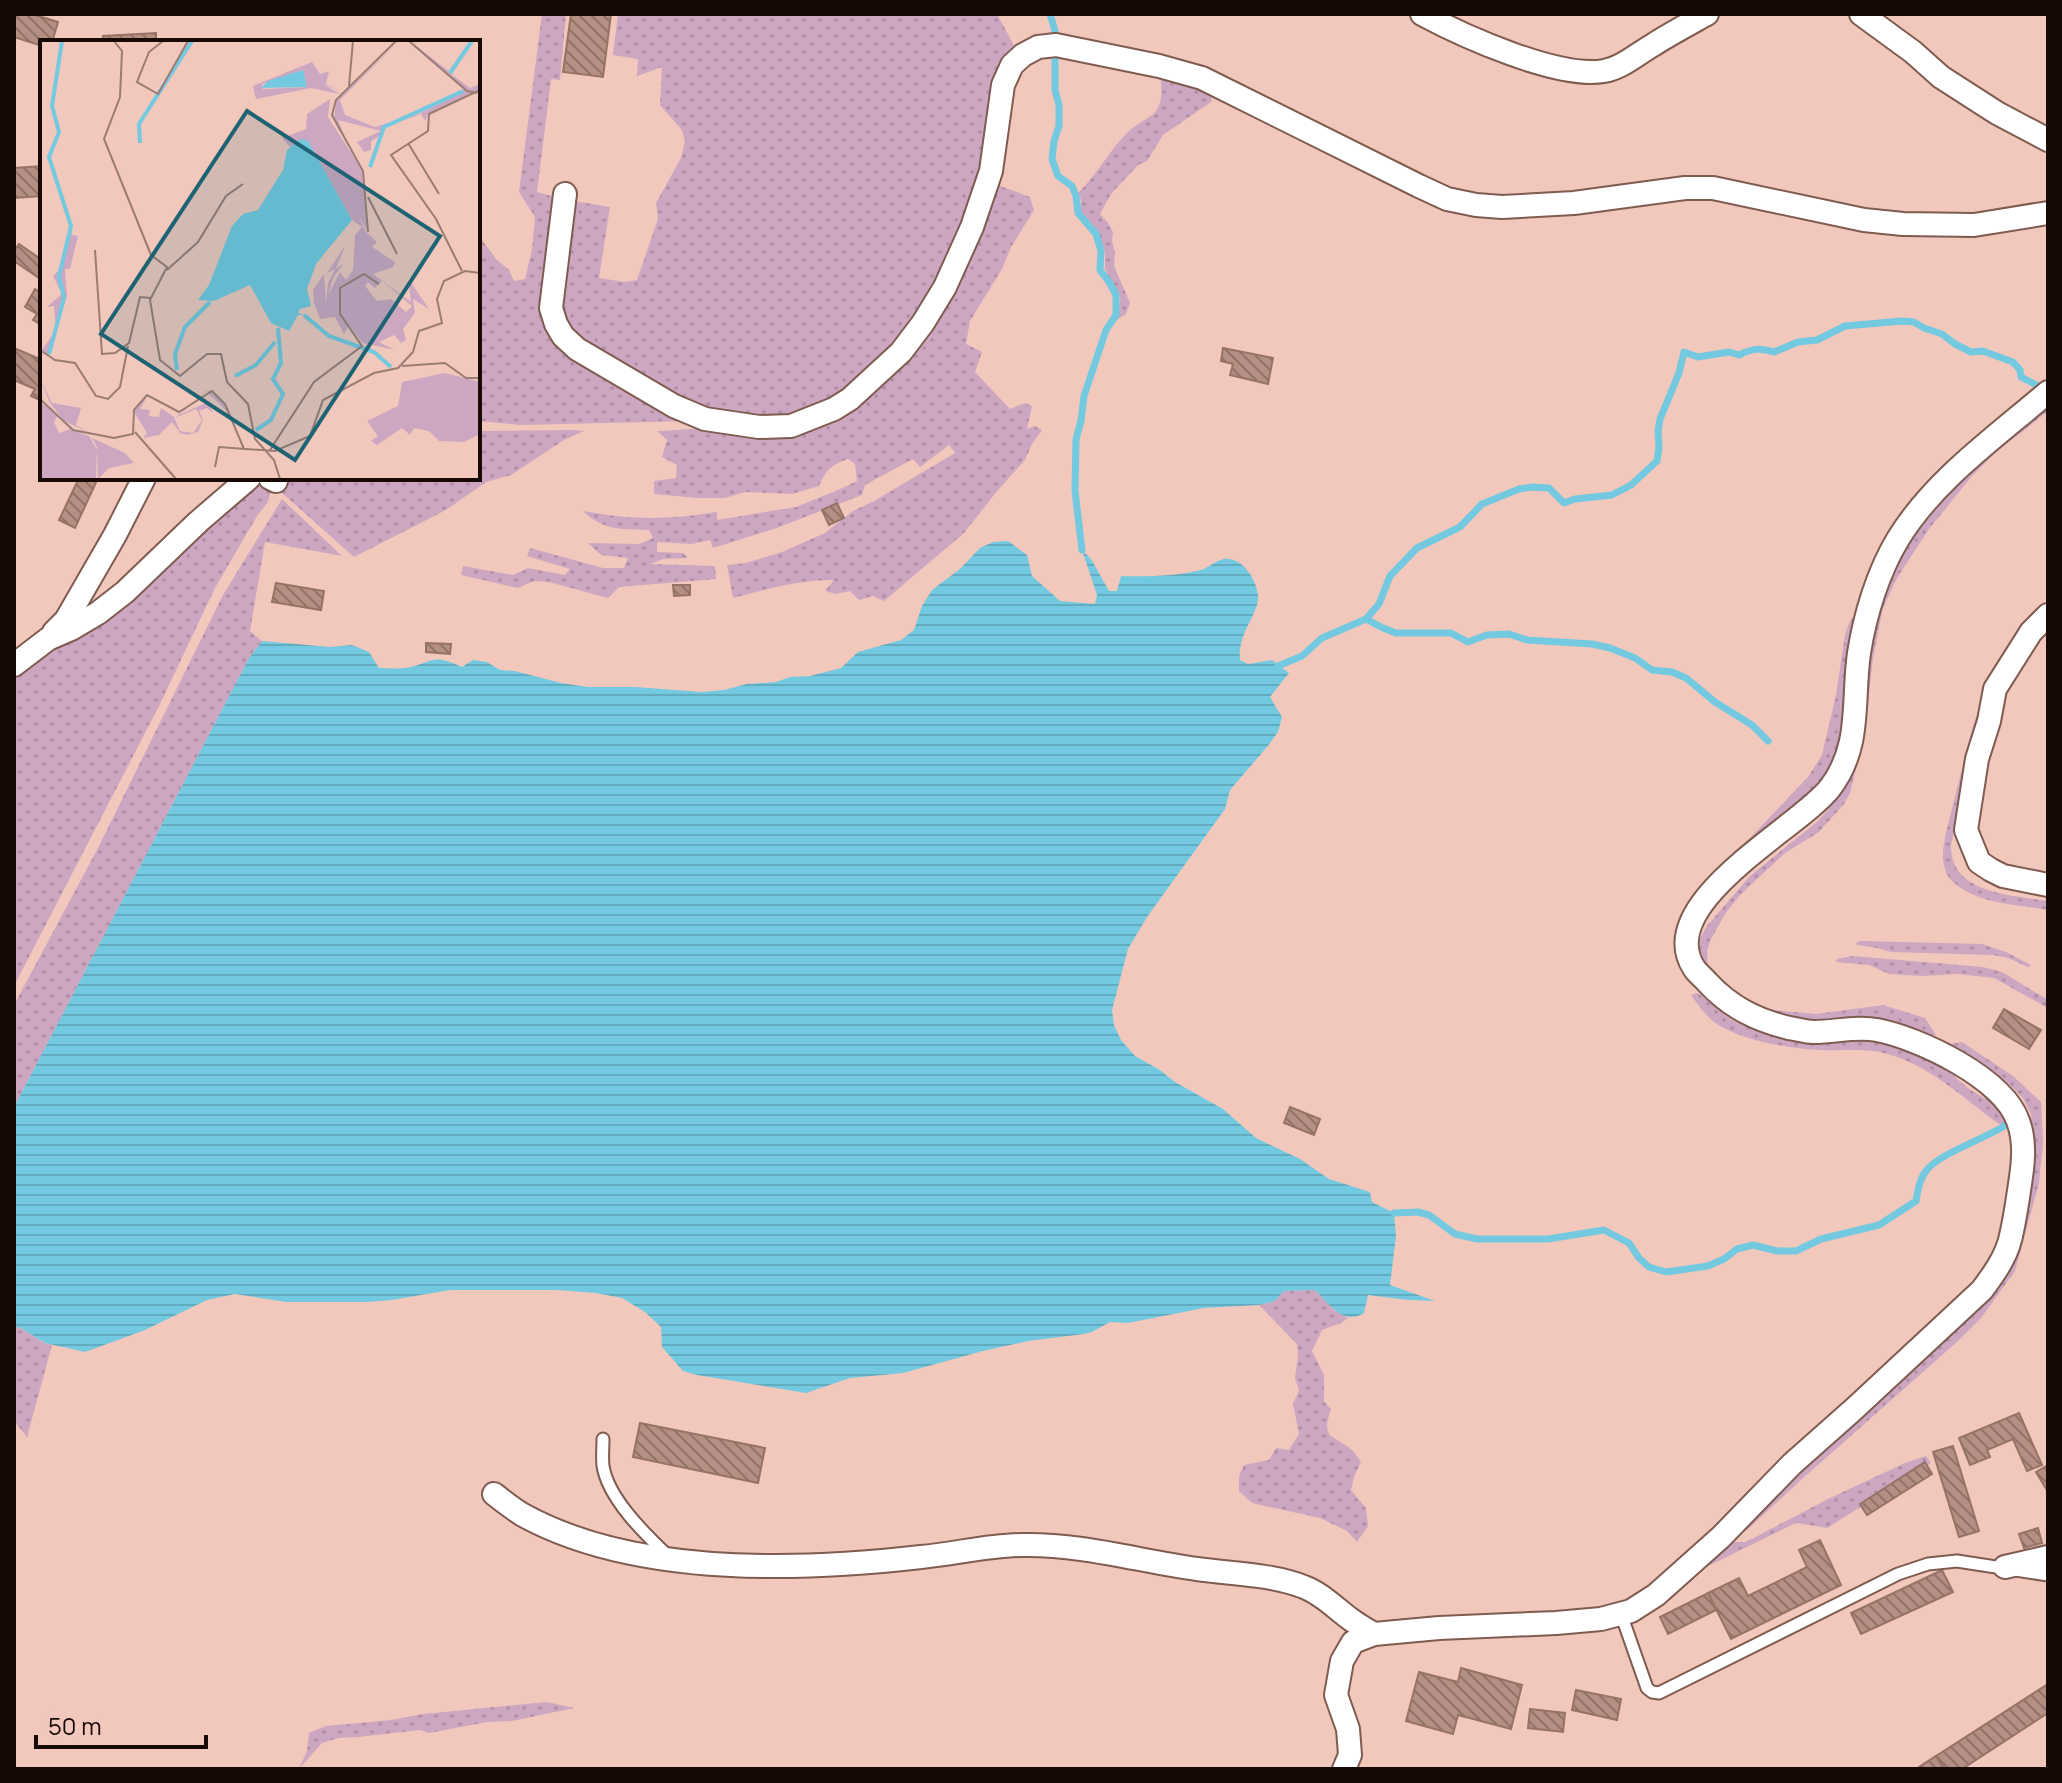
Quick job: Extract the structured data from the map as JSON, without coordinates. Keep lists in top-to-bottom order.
{
  "scale_bar": "50 m"
}
